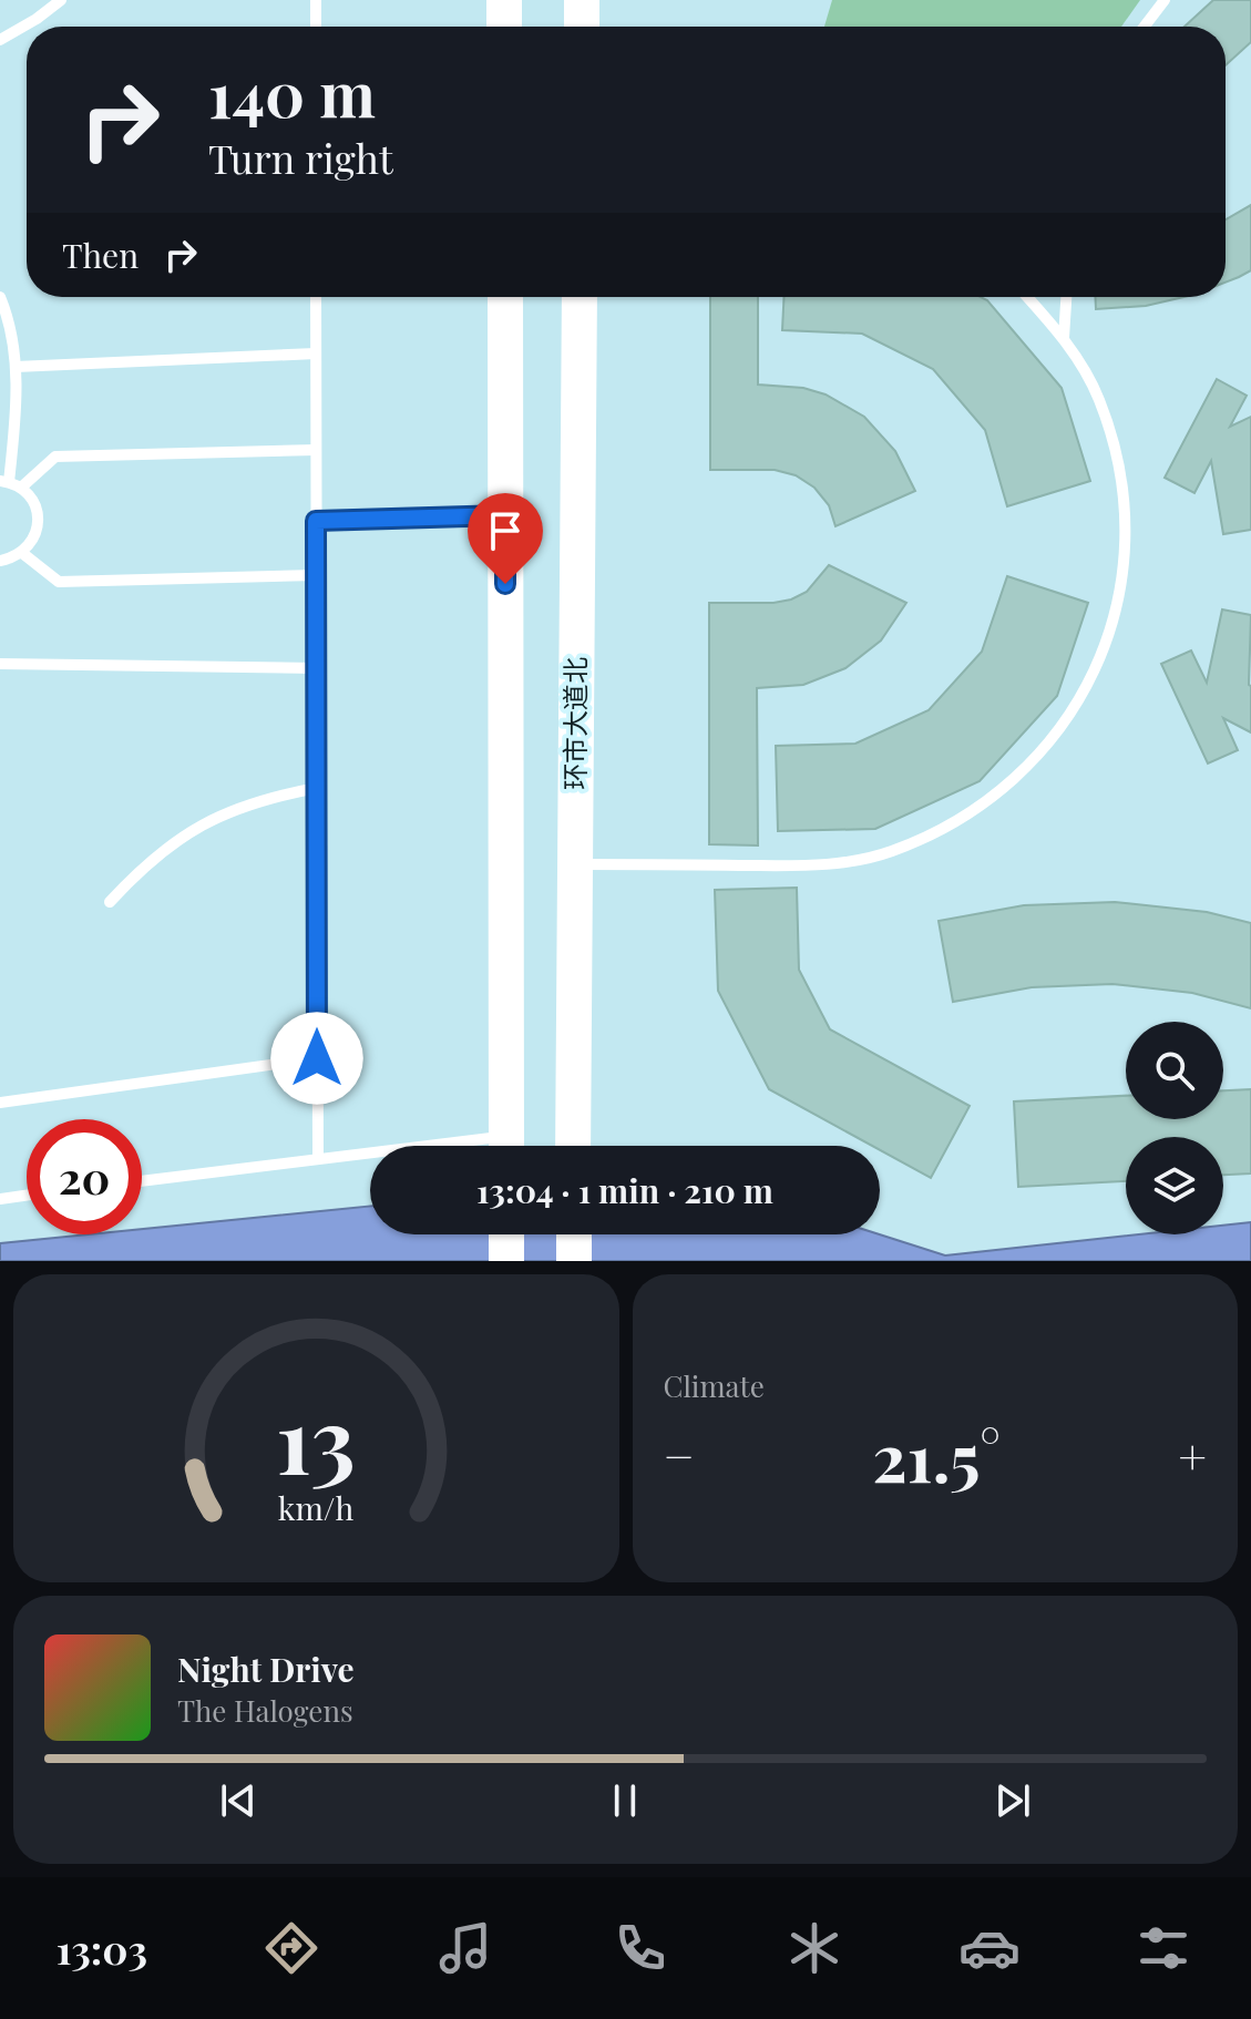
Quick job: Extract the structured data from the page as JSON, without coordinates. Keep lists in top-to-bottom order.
{
  "streets": {
    "main road": ["环市大道北"]
  },
  "page": {
    "turn": ["140 m", "Turn right"],
    "then": "Then",
    "limit": "20",
    "trip": "13:04 · 1 min · 210 m",
    "tile": "Climate",
    "heat": ["−", "21.5°", "+"],
    "song": ["Night Drive", "The Halogens"],
    "tabs": "13:03",
    "gauge": ["13", "km/h"]
  }
}
